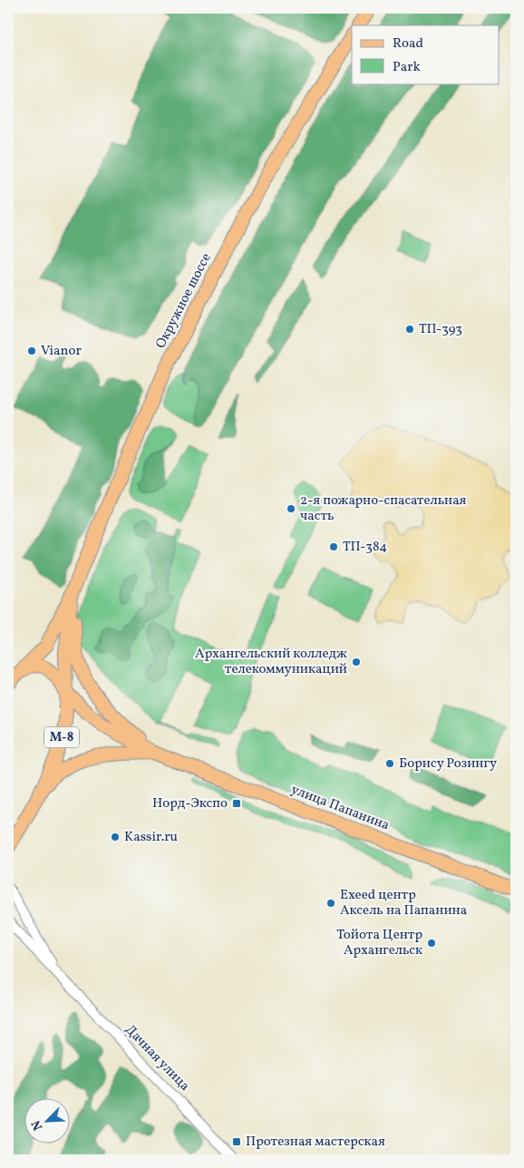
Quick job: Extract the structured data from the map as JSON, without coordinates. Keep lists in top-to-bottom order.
{
  "streets": {
    "main road": ["Окружное шоссе", "М-8", "улица Папанина"],
    "street": ["Дачная улица"]
  },
  "crossings": [
    ["Окружное шоссе", "М-8"],
    ["Окружное шоссе", "улица Папанина"],
    ["М-8", "улица Папанина"]
  ],
  "places": {
    "other": [
      "ТП-393",
      "Vianor",
      "2-я пожарно-спасательная часть",
      "ТП-384",
      "Архангельский колледж телекоммуникаций",
      "Борису Розингу",
      "Kassir.ru",
      "Exeed центр Аксель на Папанина",
      "Тойота Центр Архангельск"
    ],
    "transit": ["Норд-Экспо", "Протезная мастерская"]
  },
  "legend": ["Road", "Park"],
  "north": "bottom left"
}
